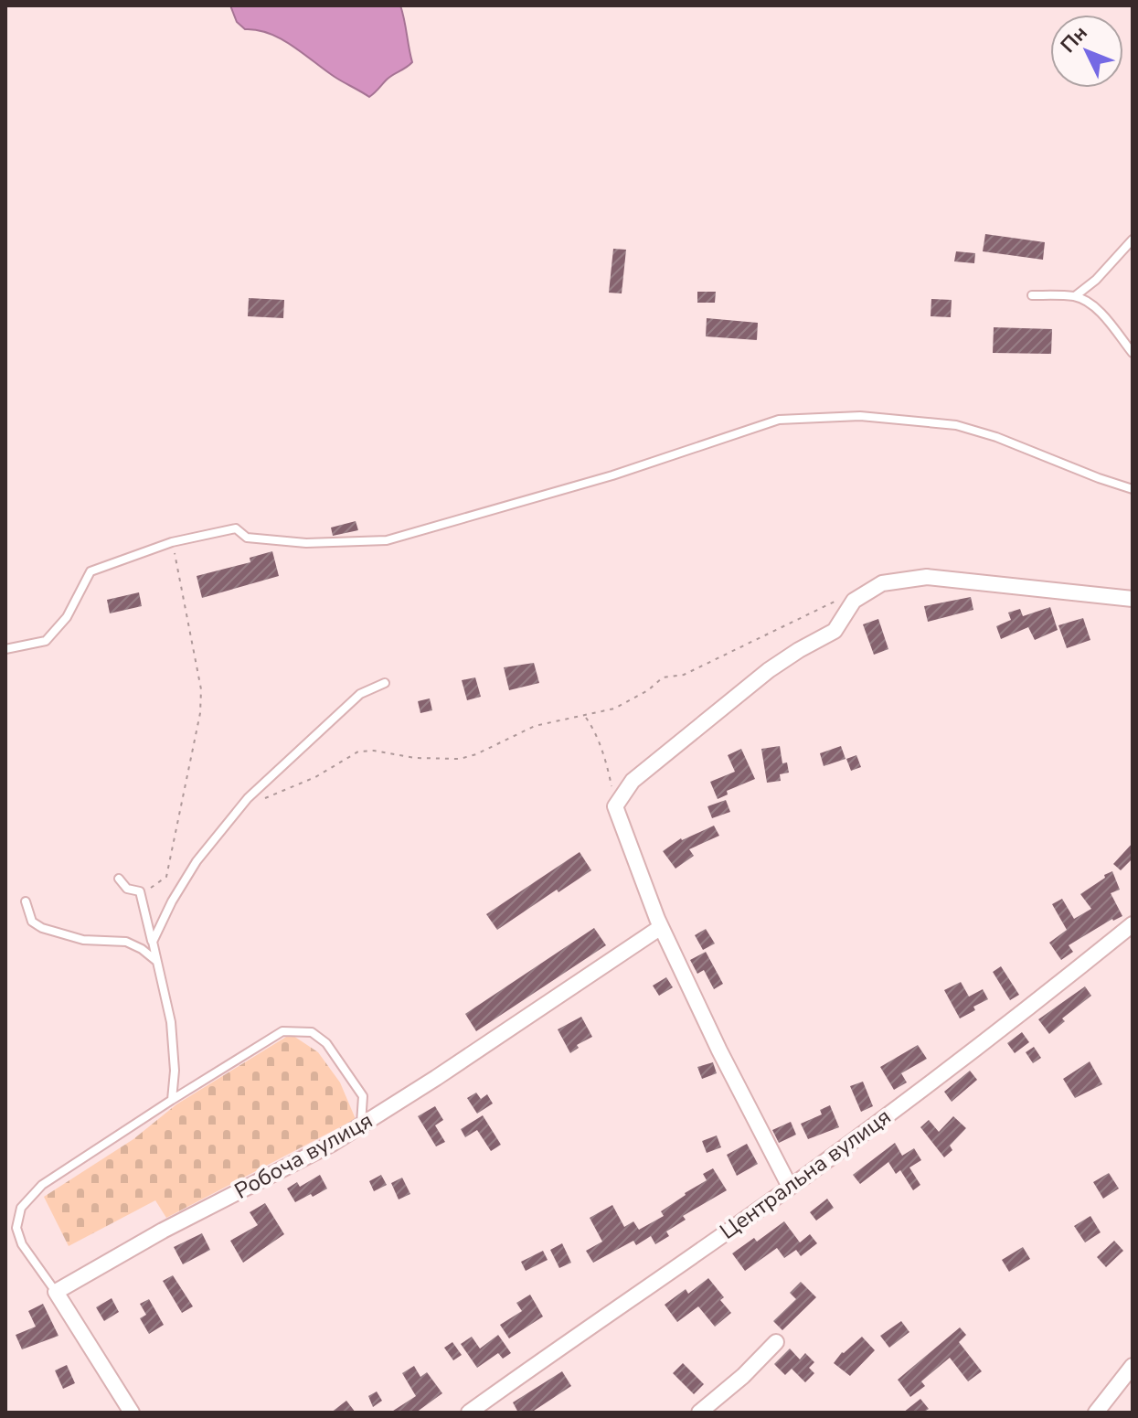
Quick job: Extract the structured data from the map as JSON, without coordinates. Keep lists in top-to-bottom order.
{
  "streets": {
    "street": ["Робоча вулиця", "Центральна вулиця"]
  },
  "north": "top left"
}
